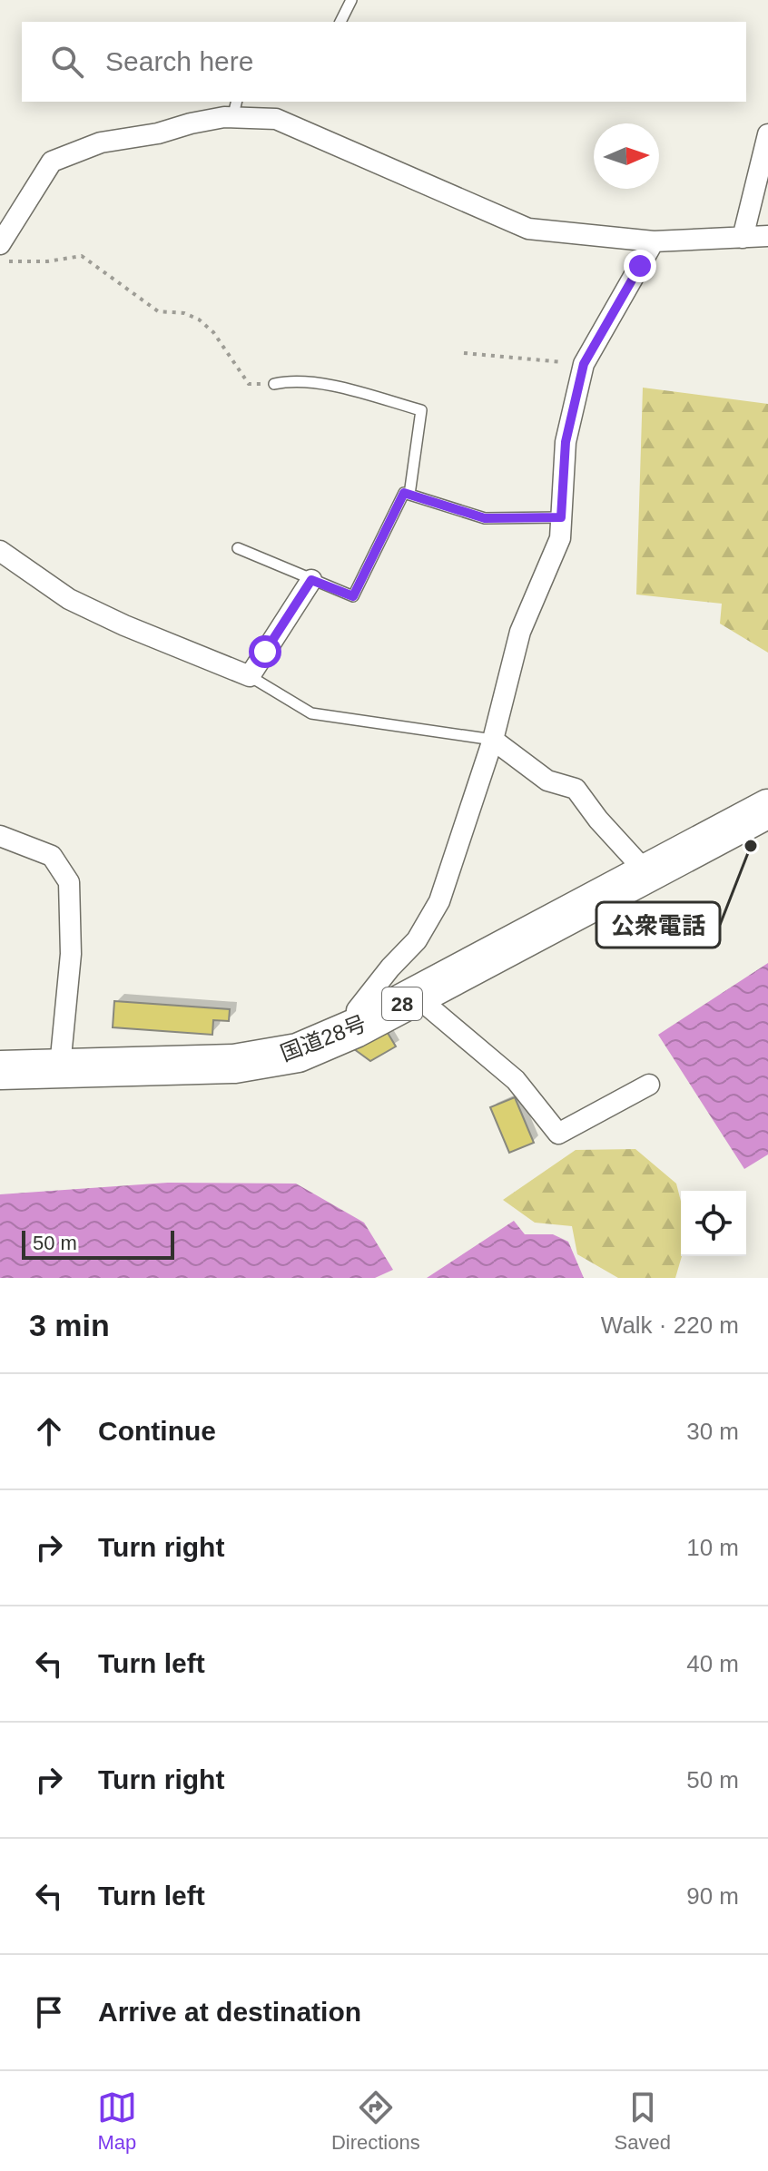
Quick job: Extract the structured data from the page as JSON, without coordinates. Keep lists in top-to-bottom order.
{
  "streets": {
    "highway": ["28", "国道28号"]
  },
  "places": ["公衆電話"],
  "scale_bar": "50 m",
  "north": "right",
  "page": {
    "search": "Search here",
    "scale": "50 m",
    "heading": ["3 min", "Walk · 220 m"],
    "list": [
      ["Continue", "30 m"],
      ["Turn right", "10 m"],
      ["Turn left", "40 m"],
      ["Turn right", "50 m"],
      ["Turn left", "90 m"],
      "Arrive at destination"
    ],
    "nav": ["Map", "Directions", "Saved"]
  }
}
